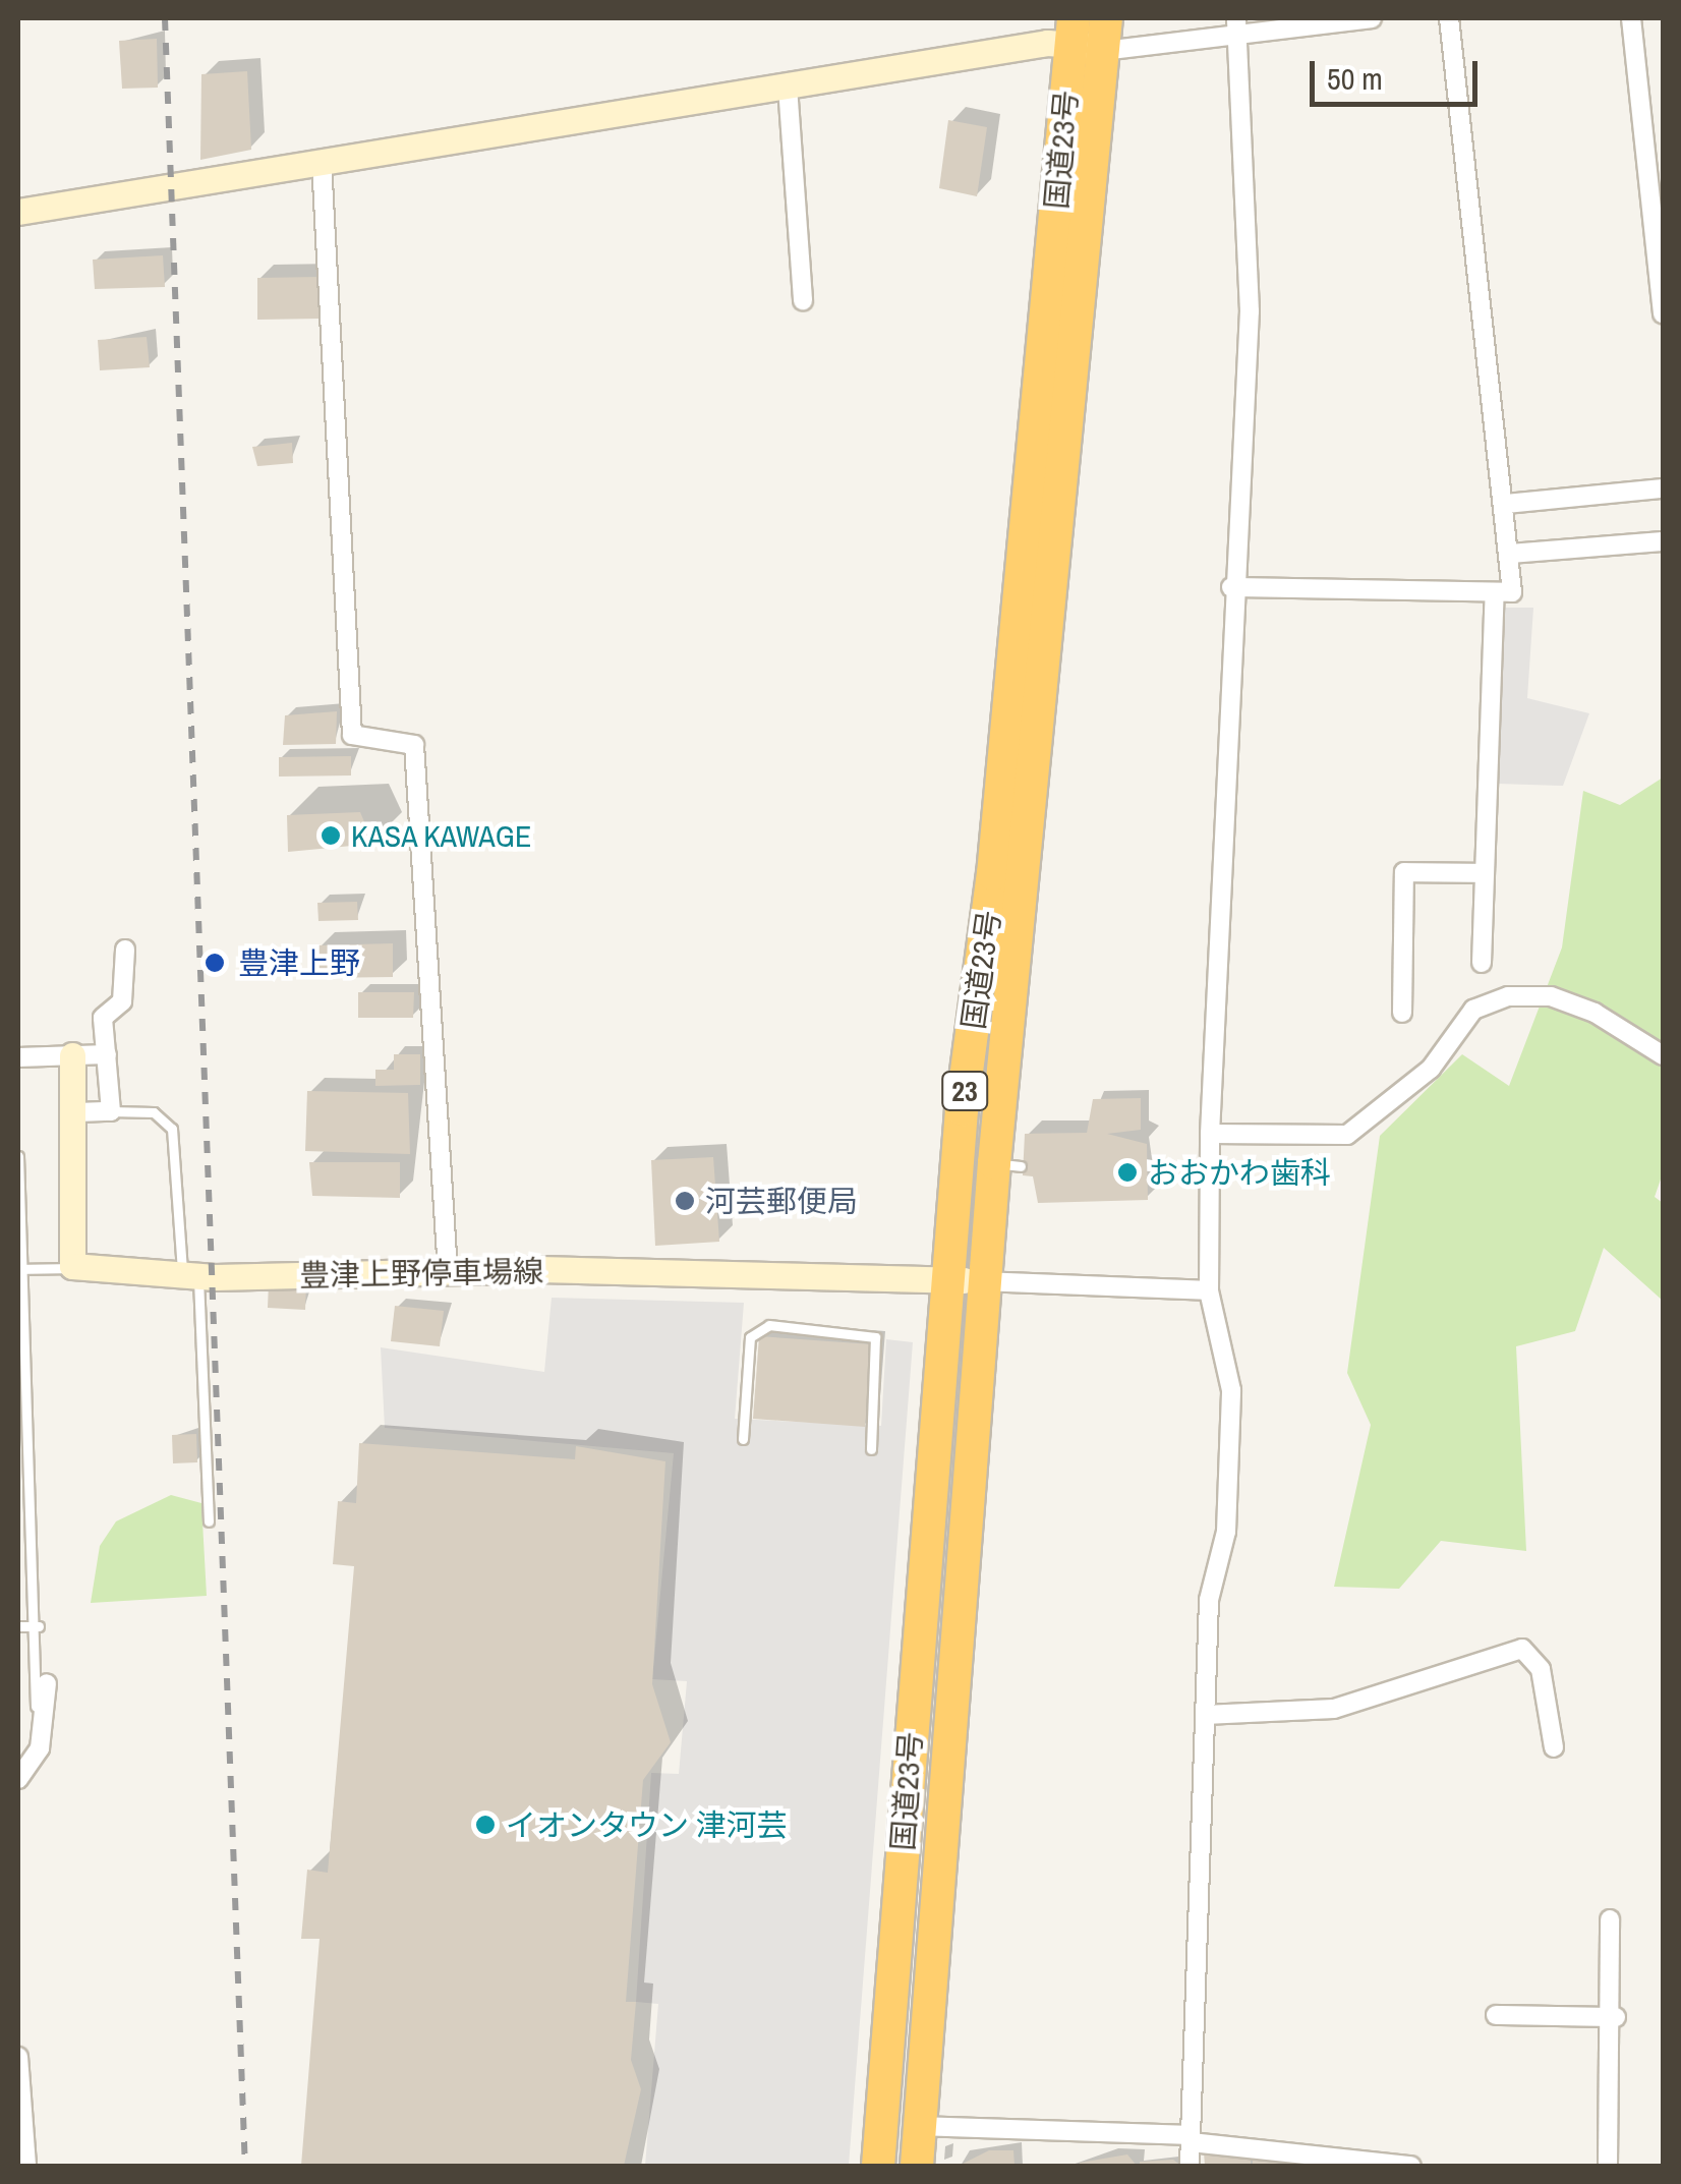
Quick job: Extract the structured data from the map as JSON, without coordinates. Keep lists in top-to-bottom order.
{
  "streets": {
    "highway": ["国道23号", "23"],
    "main road": ["豊津上野停車場線"]
  },
  "crossings": [
    ["国道23号", "豊津上野停車場線"]
  ],
  "places": [
    "KASA KAWAGE",
    "豊津上野",
    "おおかわ歯科",
    "河芸郵便局",
    "イオンタウン 津河芸"
  ],
  "scale_bar": "50 m"
}
